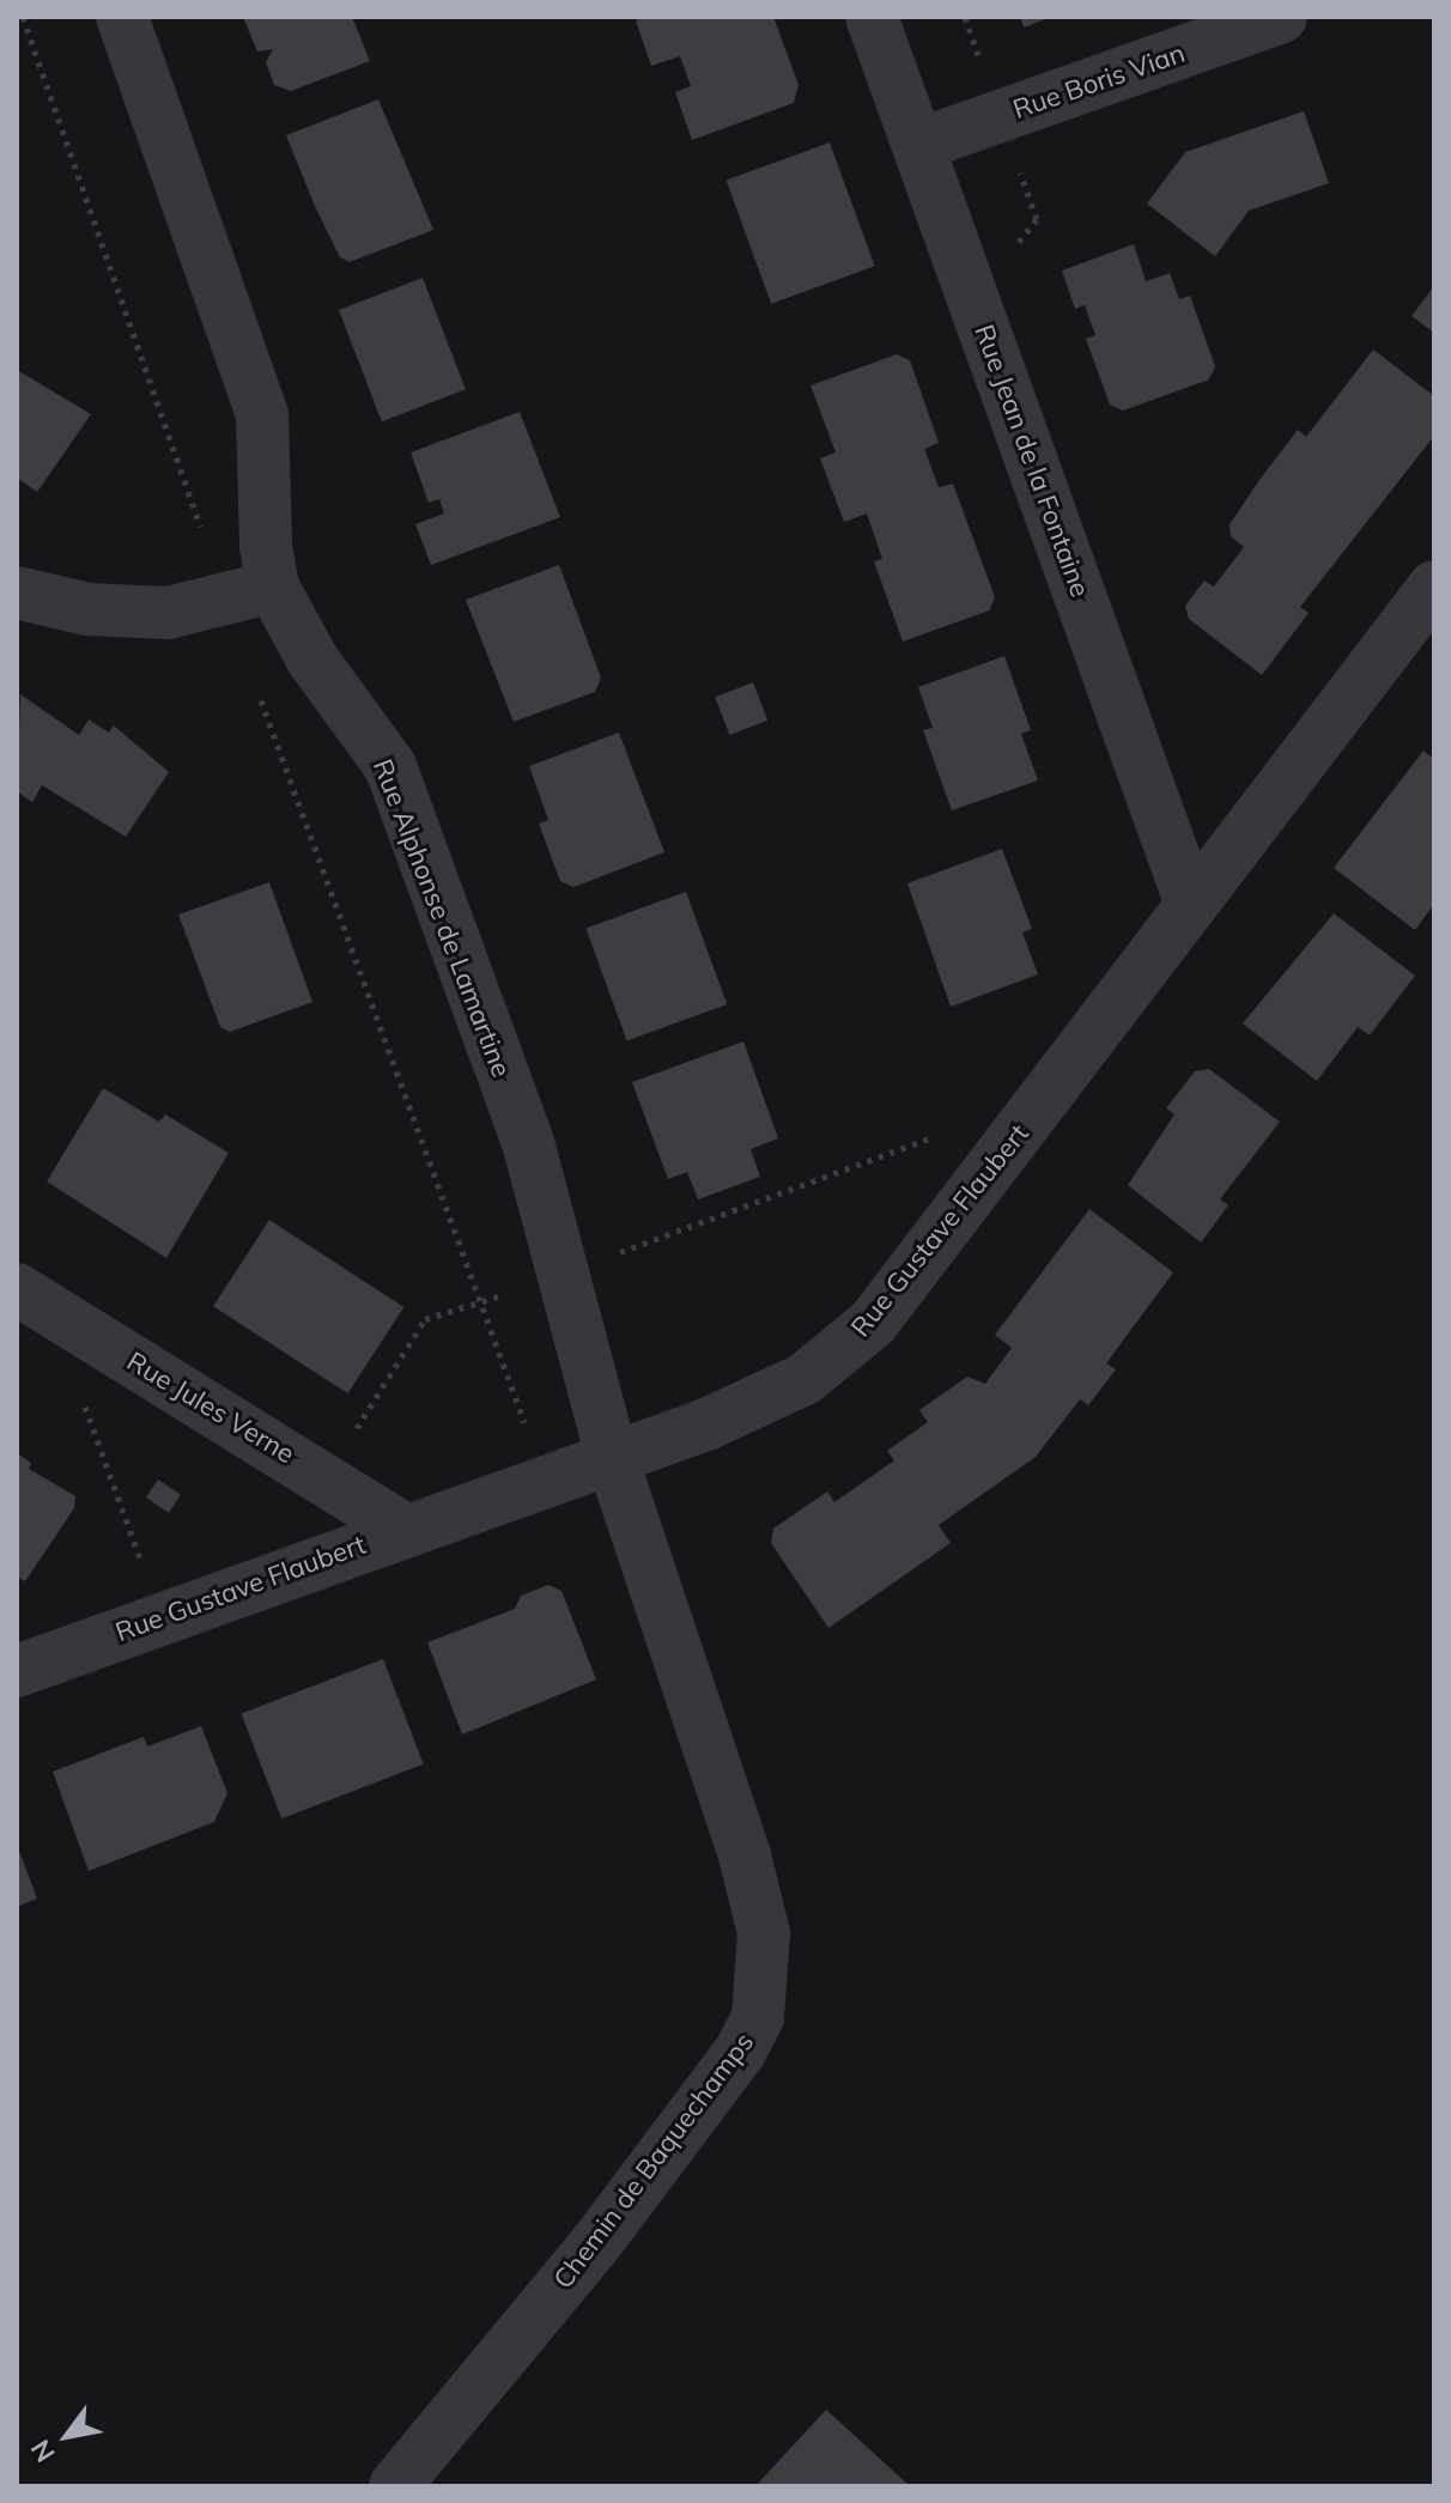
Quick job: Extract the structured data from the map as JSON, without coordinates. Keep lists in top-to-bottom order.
{
  "streets": {
    "street": [
      "Rue Boris Vian",
      "Rue Jean de la Fontaine",
      "Rue Alphonse de Lamartine",
      "Rue Gustave Flaubert",
      "Rue Jules Verne",
      "Chemin de Baquechamps"
    ]
  },
  "crossings": [
    ["Rue Boris Vian", "Rue Jean de la Fontaine"],
    ["Rue Jean de la Fontaine", "Rue Gustave Flaubert"],
    ["Rue Alphonse de Lamartine", "Rue Gustave Flaubert"],
    ["Rue Alphonse de Lamartine", "Chemin de Baquechamps"],
    ["Rue Gustave Flaubert", "Rue Jules Verne"],
    ["Rue Gustave Flaubert", "Chemin de Baquechamps"]
  ],
  "north": "bottom left"
}
